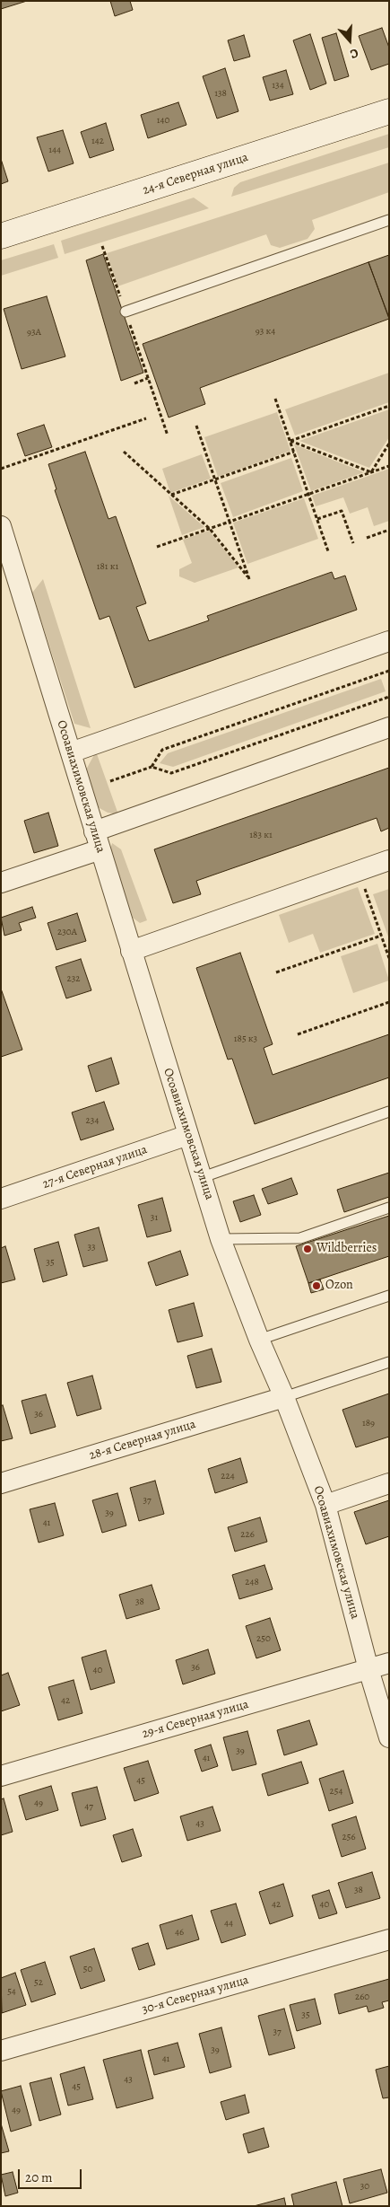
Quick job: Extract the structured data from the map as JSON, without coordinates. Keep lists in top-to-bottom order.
{
  "streets": {
    "main road": ["24-я Северная улица"],
    "street": [
      "Осоавиахимовская улица",
      "27-я Северная улица",
      "28-я Северная улица",
      "29-я Северная улица",
      "30-я Северная улица"
    ]
  },
  "crossings": [
    ["Осоавиахимовская улица", "27-я Северная улица"],
    ["Осоавиахимовская улица", "28-я Северная улица"],
    ["Осоавиахимовская улица", "29-я Северная улица"]
  ],
  "places": ["Wildberries", "Ozon"],
  "house_numbers": [
    "134",
    "138",
    "140",
    "142",
    "144",
    "93 к4",
    "93А",
    "181 к1",
    "183 к1",
    "230А",
    "232",
    "185 к3",
    "234",
    "31",
    "33",
    "35",
    "36",
    "189",
    "224",
    "37",
    "39",
    "41",
    "226",
    "248",
    "38",
    "250",
    "36",
    "40",
    "42",
    "39",
    "41",
    "45",
    "254",
    "49",
    "47",
    "43",
    "256",
    "38",
    "42",
    "40",
    "44",
    "46",
    "50",
    "52",
    "54",
    "260",
    "35",
    "37",
    "39",
    "41",
    "43",
    "45",
    "49",
    "30"
  ],
  "scale_bar": "20 m",
  "north": "bottom"
}
